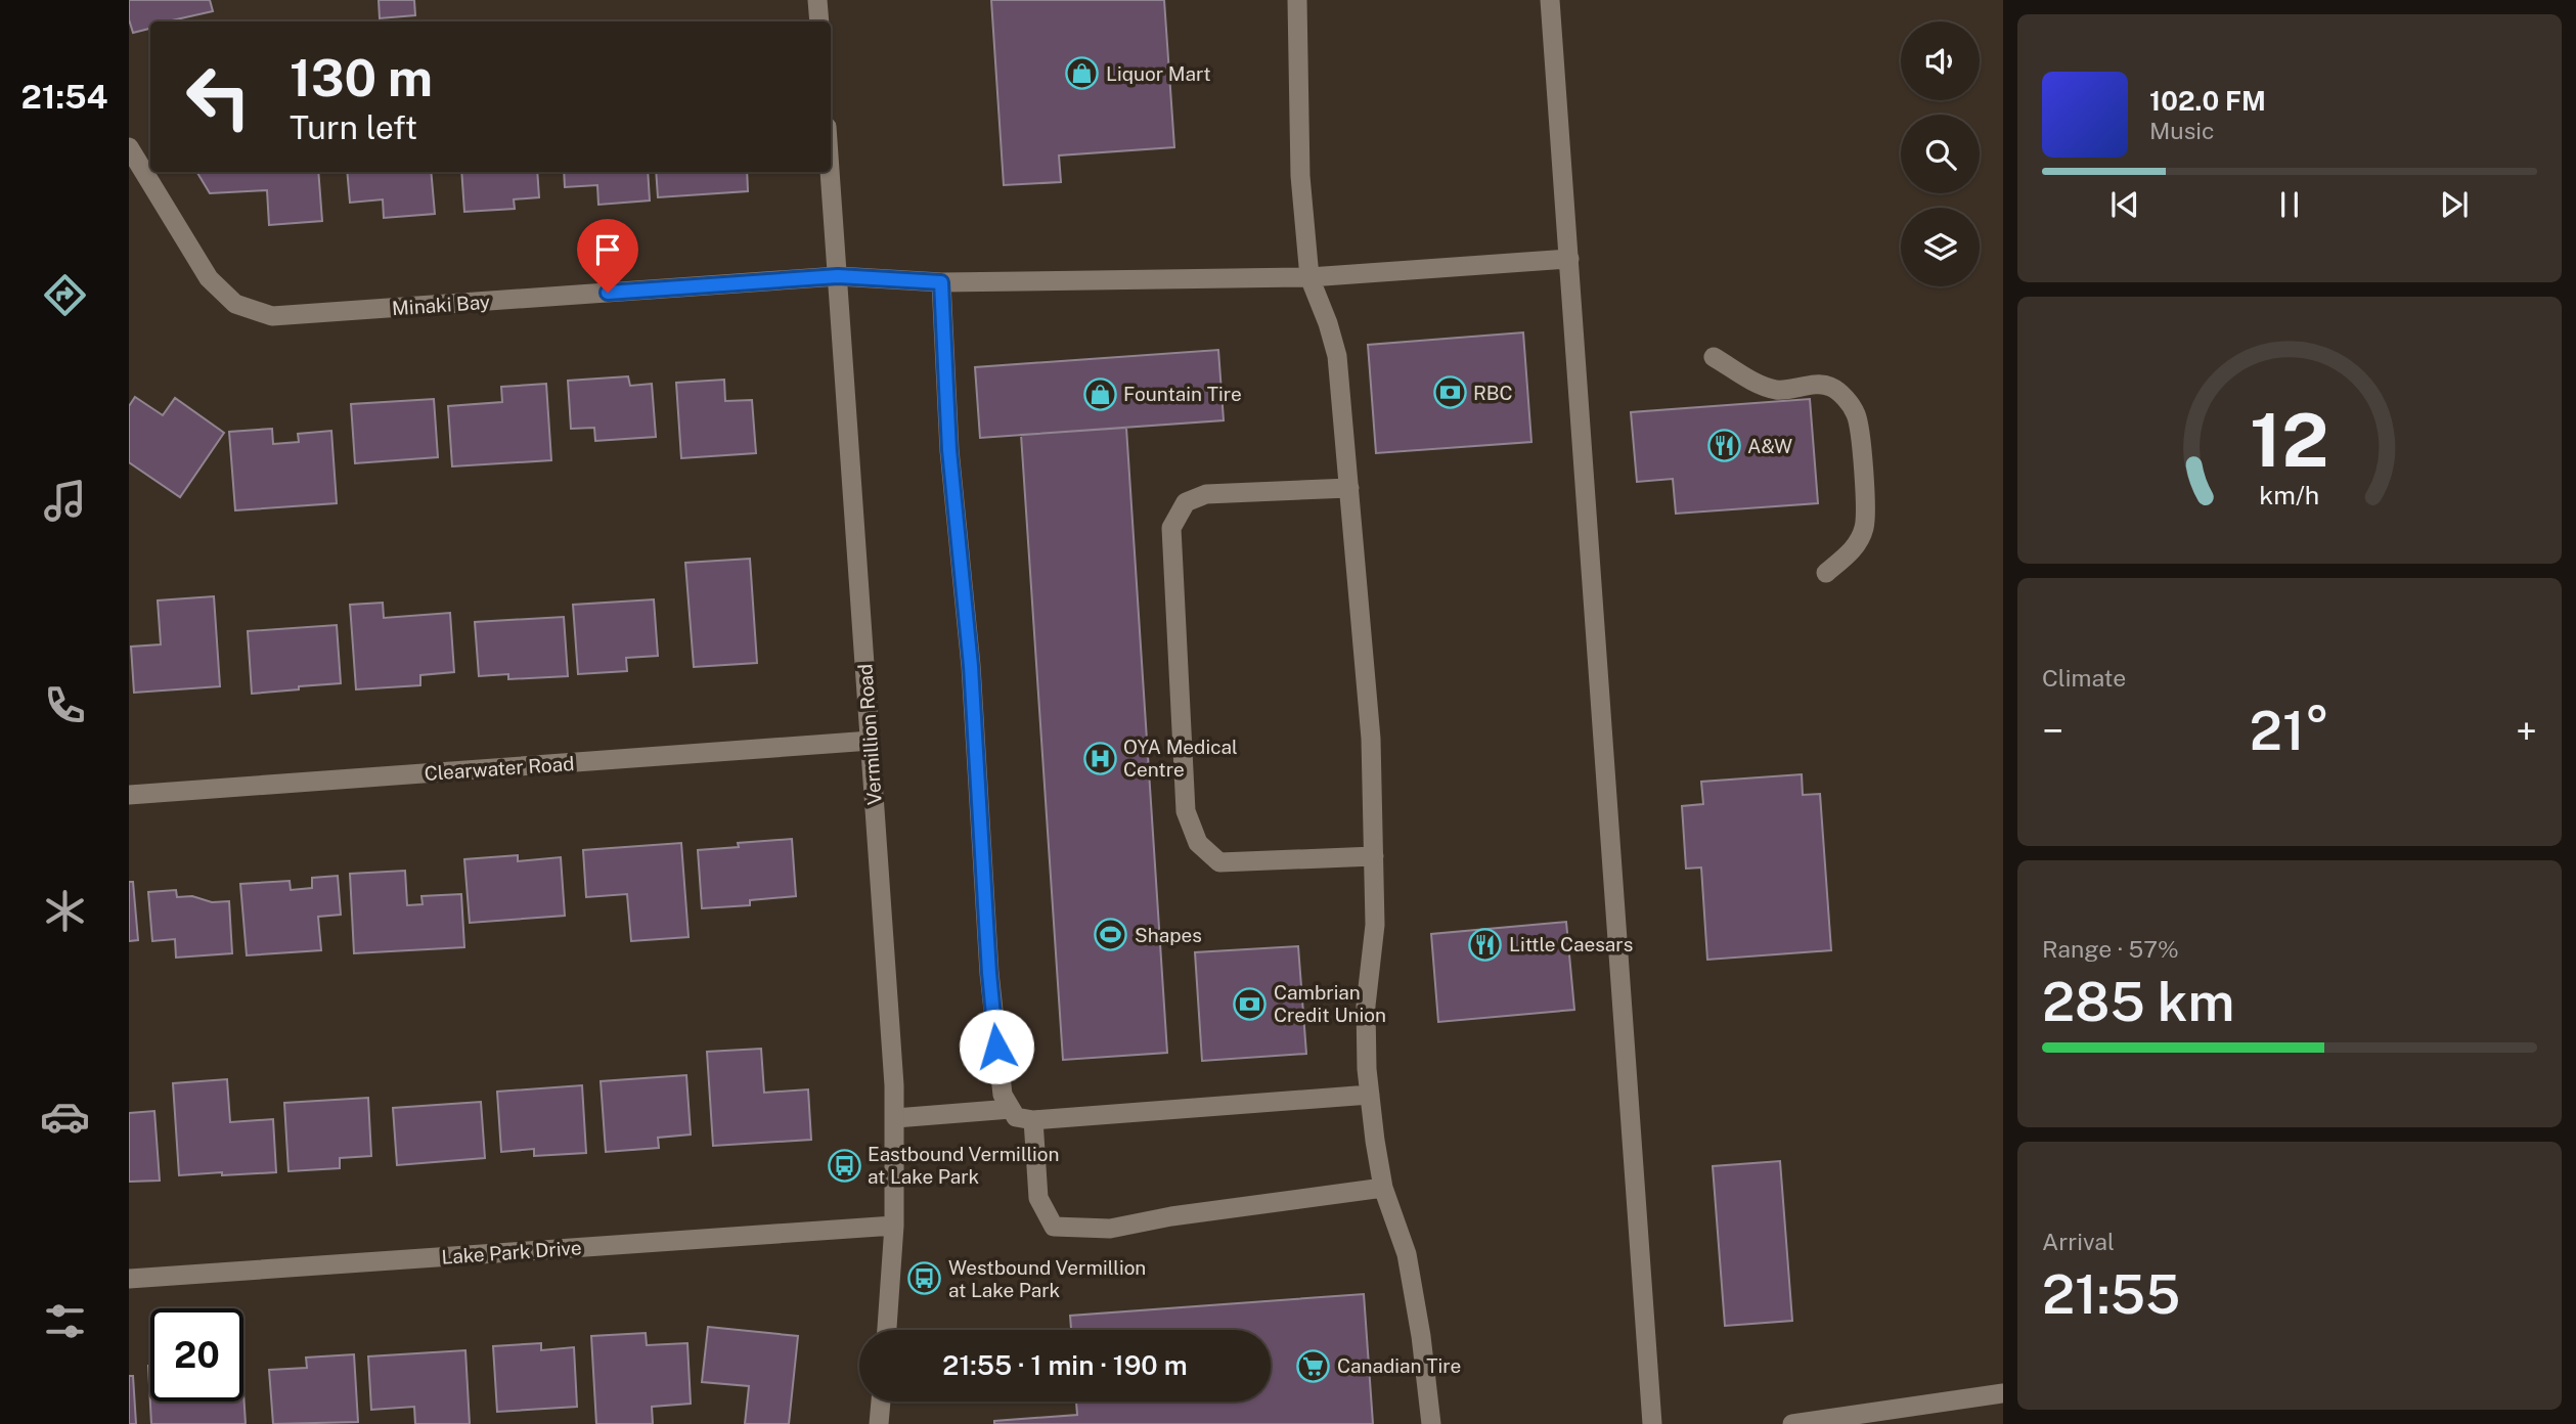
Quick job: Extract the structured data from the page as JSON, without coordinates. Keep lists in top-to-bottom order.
{
  "streets": {
    "street": [
      "Minaki Bay",
      "Vermillion Road",
      "Clearwater Road",
      "Lake Park Drive"
    ]
  },
  "crossings": [
    ["Minaki Bay", "Vermillion Road"],
    ["Vermillion Road", "Clearwater Road"],
    ["Vermillion Road", "Lake Park Drive"]
  ],
  "places": {
    "shop": ["Liquor Mart", "Fountain Tire"],
    "bank": ["RBC", "Cambrian Credit Union"],
    "restaurant": ["A&W", "Little Caesars"],
    "hospital": ["OYA Medical Centre"],
    "sports": ["Shapes"],
    "bus stop": ["Eastbound Vermillion at Lake Park", "Westbound Vermillion at Lake Park"],
    "supermarket": ["Canadian Tire"]
  },
  "page": {
    "tabs": "21:54",
    "turn": ["130 m", "Turn left"],
    "song": ["102.0 FM", "Music"],
    "tile": [
      "Climate",
      ["Range · 57%", "285 km"],
      ["Arrival", "21:55"]
    ],
    "heat": ["−", "21°", "+"],
    "limit": "20",
    "trip": "21:55 · 1 min · 190 m",
    "gauge": ["12", "km/h"]
  }
}
